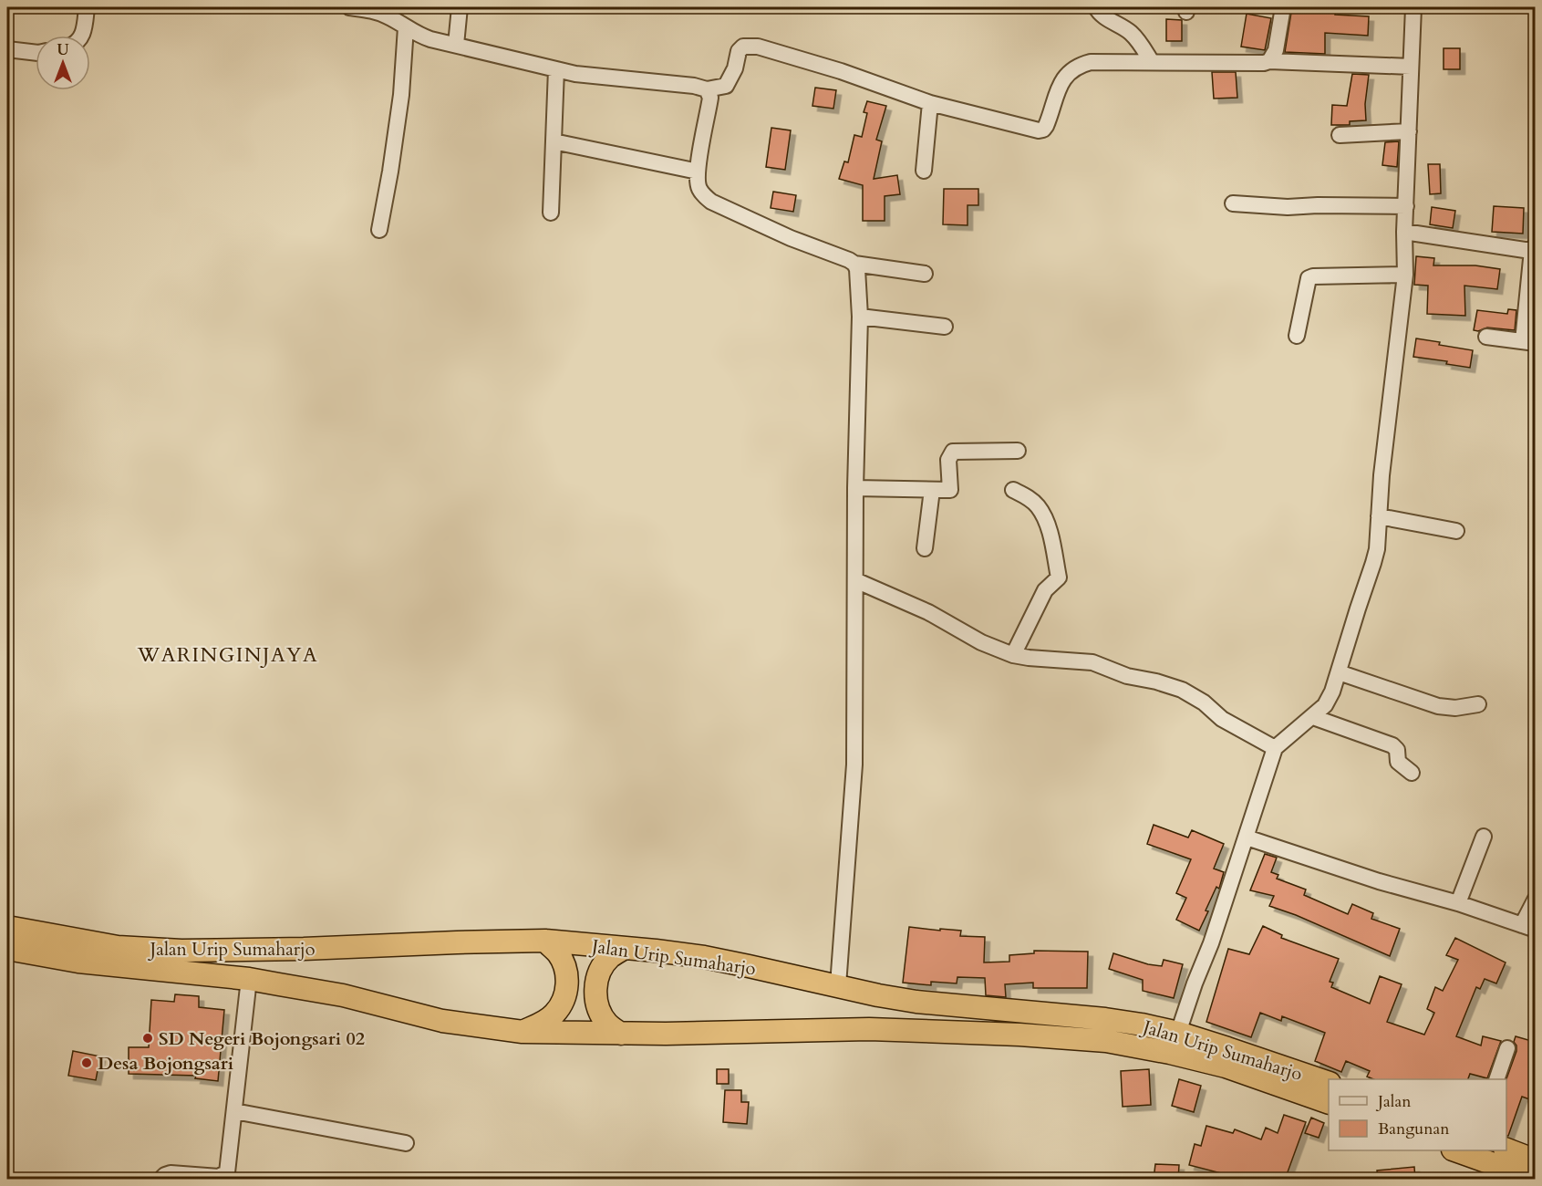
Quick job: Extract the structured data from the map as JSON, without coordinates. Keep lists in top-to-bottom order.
{
  "streets": {
    "highway": ["Jalan Urip Sumaharjo"]
  },
  "districts": ["WARINGINJAYA"],
  "places": ["SD Negeri Bojongsari 02", "Desa Bojongsari"],
  "legend": ["Jalan", "Bangunan"],
  "north": "top"
}
